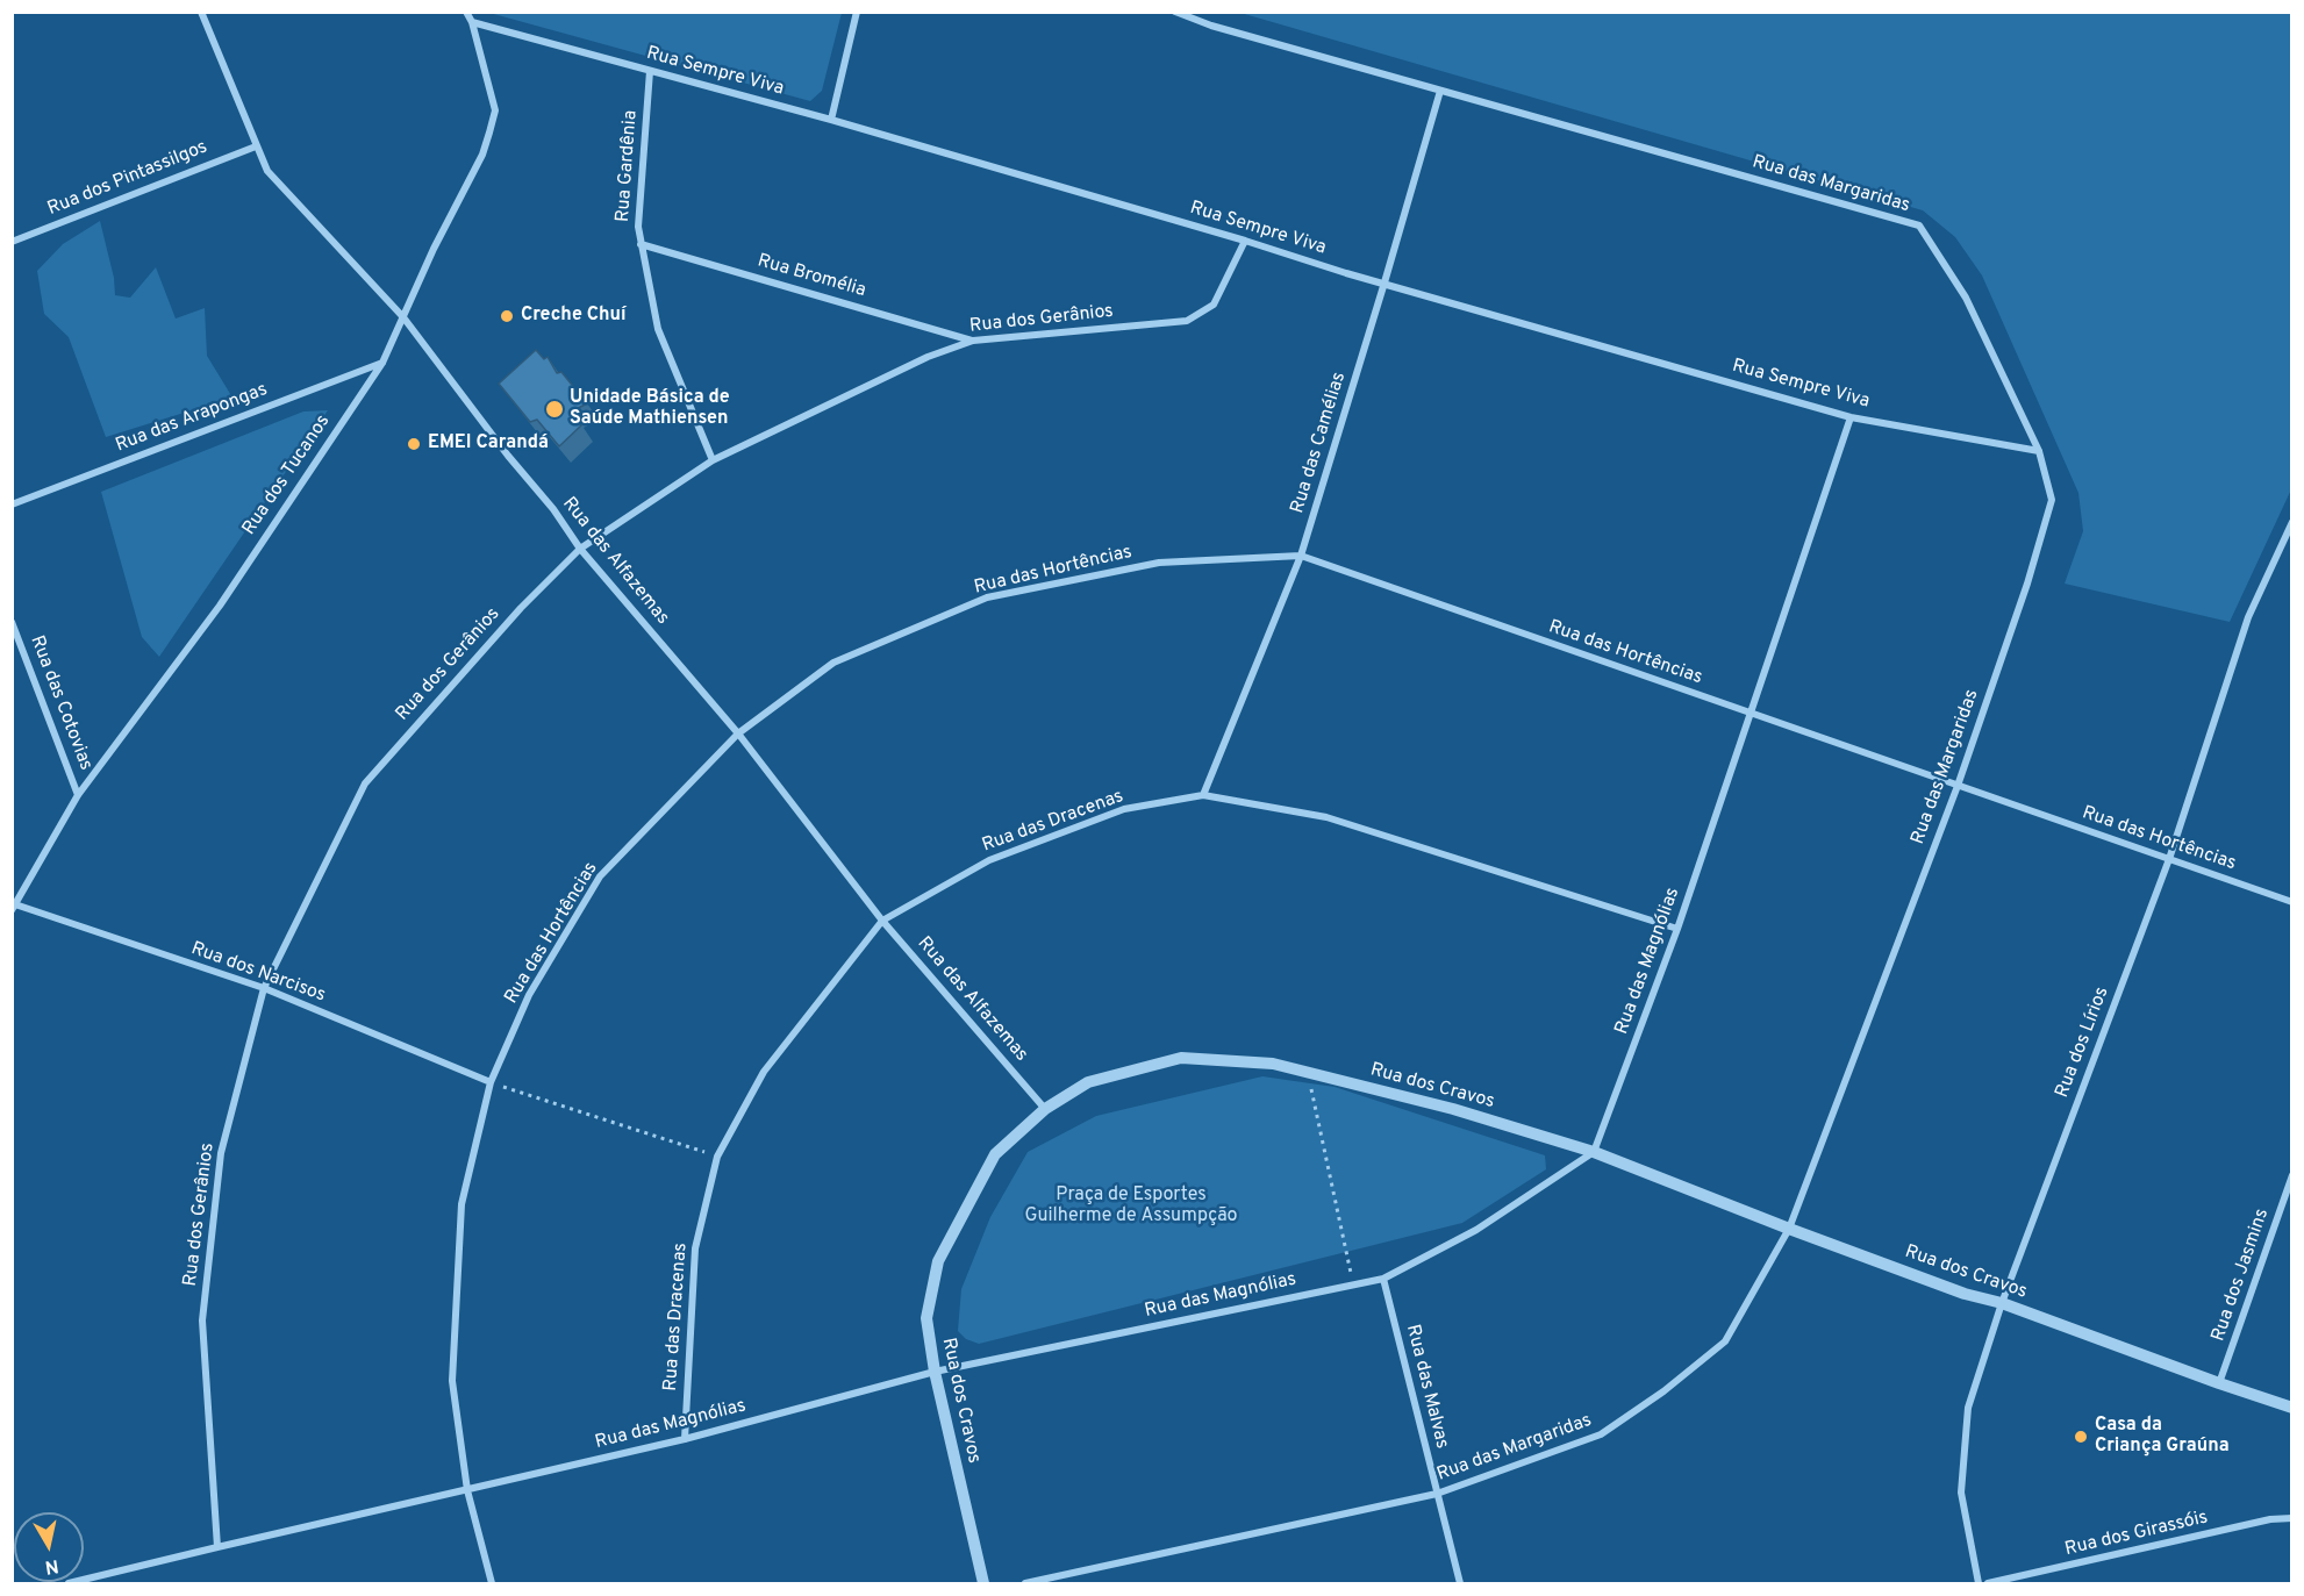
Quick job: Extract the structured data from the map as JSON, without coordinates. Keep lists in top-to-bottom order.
{
  "streets": {
    "street": [
      "Rua Sempre Viva",
      "Rua Gardênia",
      "Rua dos Pintassilgos",
      "Rua das Margaridas",
      "Rua Bromélia",
      "Rua dos Gerânios",
      "Rua das Arapongas",
      "Rua das Camélias",
      "Rua dos Tucanos",
      "Rua das Alfazemas",
      "Rua das Hortências",
      "Rua das Cotovias",
      "Rua das Dracenas",
      "Rua das Magnólias",
      "Rua dos Narcisos",
      "Rua dos Lírios",
      "Rua dos Cravos",
      "Rua dos Jasmins",
      "Rua das Malvas",
      "Rua dos Girassóis"
    ]
  },
  "crossings": [
    ["Rua Sempre Viva", "Rua Gardênia"],
    ["Rua Sempre Viva", "Rua das Margaridas"],
    ["Rua Sempre Viva", "Rua dos Gerânios"],
    ["Rua Sempre Viva", "Rua das Camélias"],
    ["Rua Sempre Viva", "Rua dos Tucanos"],
    ["Rua Sempre Viva", "Rua das Magnólias"],
    ["Rua Gardênia", "Rua Bromélia"],
    ["Rua Gardênia", "Rua dos Gerânios"],
    ["Rua dos Pintassilgos", "Rua das Alfazemas"],
    ["Rua das Margaridas", "Rua das Camélias"],
    ["Rua das Margaridas", "Rua das Hortências"],
    ["Rua das Margaridas", "Rua dos Cravos"],
    ["Rua das Margaridas", "Rua das Malvas"],
    ["Rua Bromélia", "Rua dos Gerânios"],
    ["Rua dos Gerânios", "Rua das Alfazemas"],
    ["Rua dos Gerânios", "Rua das Magnólias"],
    ["Rua dos Gerânios", "Rua dos Narcisos"],
    ["Rua das Arapongas", "Rua dos Tucanos"],
    ["Rua das Camélias", "Rua das Hortências"],
    ["Rua das Camélias", "Rua das Dracenas"],
    ["Rua dos Tucanos", "Rua das Alfazemas"],
    ["Rua dos Tucanos", "Rua das Cotovias"],
    ["Rua dos Tucanos", "Rua dos Narcisos"],
    ["Rua das Alfazemas", "Rua das Hortências"],
    ["Rua das Alfazemas", "Rua das Dracenas"],
    ["Rua das Alfazemas", "Rua dos Cravos"],
    ["Rua das Hortências", "Rua das Magnólias"],
    ["Rua das Hortências", "Rua dos Narcisos"],
    ["Rua das Hortências", "Rua dos Lírios"],
    ["Rua das Dracenas", "Rua das Magnólias"],
    ["Rua das Magnólias", "Rua dos Cravos"],
    ["Rua das Magnólias", "Rua das Malvas"],
    ["Rua dos Lírios", "Rua dos Cravos"],
    ["Rua dos Cravos", "Rua dos Jasmins"]
  ],
  "parks": ["Praça de Esportes Guilherme de Assumpção"],
  "places": [
    "Creche Chuí",
    "Unidade Básica de Saúde Mathiensen",
    "EMEI Carandá",
    "Casa da Criança Graúna"
  ],
  "north": "bottom"
}
